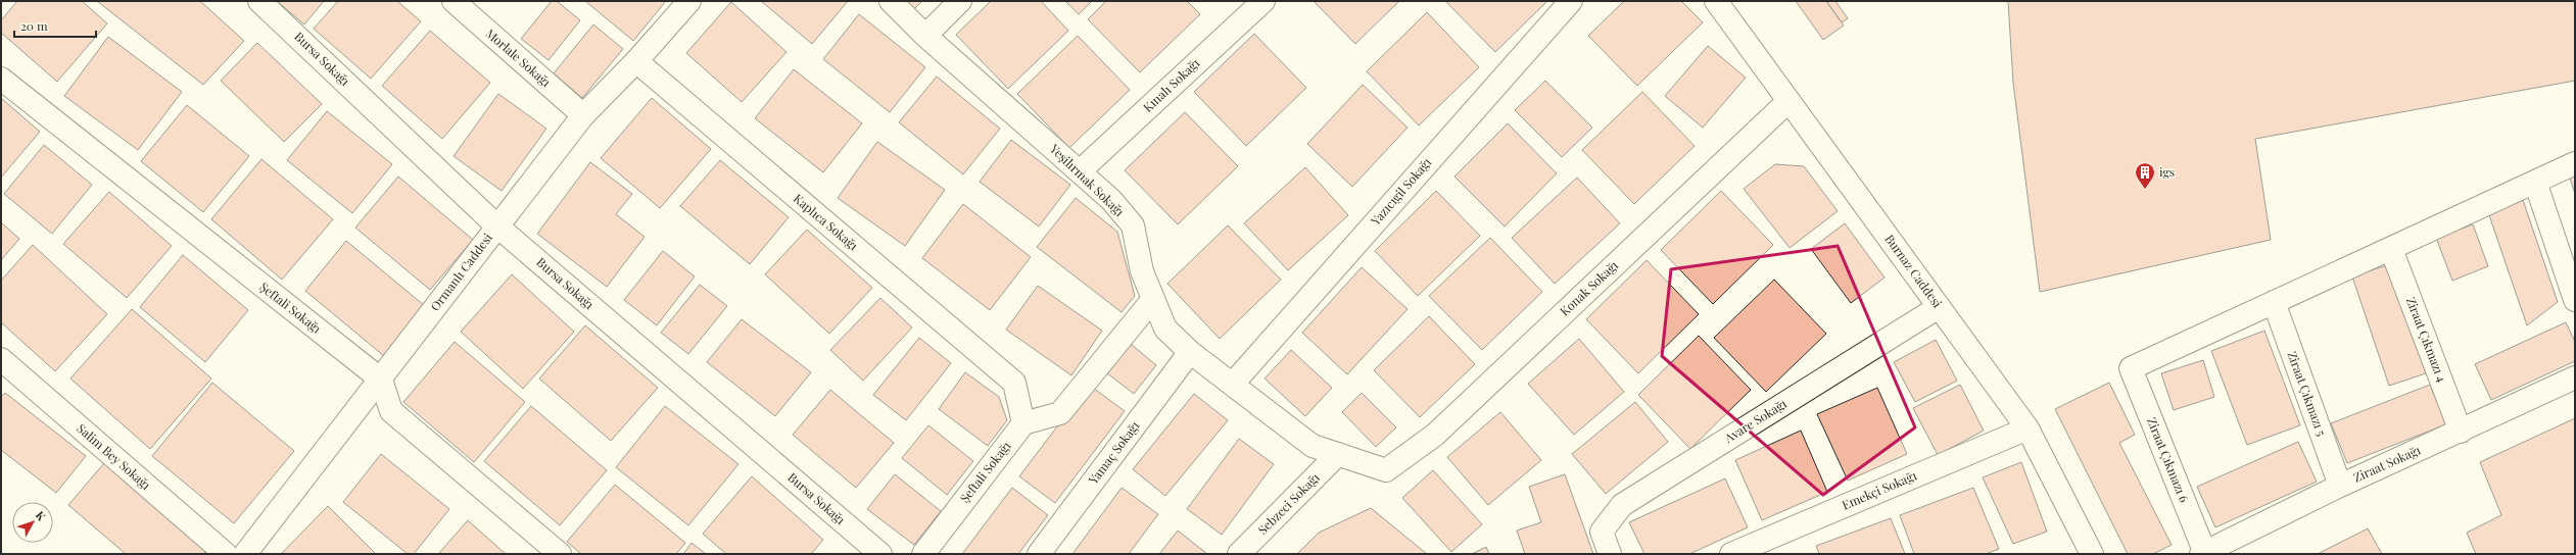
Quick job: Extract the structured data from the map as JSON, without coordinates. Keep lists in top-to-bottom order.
{
  "streets": {
    "street": [
      "Morlale Sokağı",
      "Bursa Sokağı",
      "Kınalı Sokağı",
      "Yeşilırmak Sokağı",
      "Yazıcıgil Sokağı",
      "Kaplıca Sokağı",
      "Burnaz Caddesi",
      "Ormanlı Caddesi",
      "Konak Sokağı",
      "Şeftali Sokağı",
      "Ziraat Çıkmazı 4",
      "Ziraat Çıkmazı 5",
      "Avare Sokağı",
      "Yamaç Sokağı",
      "Salim Bey Sokağı",
      "Ziraat Çıkmazı 6",
      "Ziraat Sokağı",
      "Emekçi Sokağı",
      "Sebzeci Sokağı"
    ]
  },
  "crossings": [
    ["Morlale Sokağı", "Ormanlı Caddesi"],
    ["Bursa Sokağı", "Ormanlı Caddesi"],
    ["Kınalı Sokağı", "Yeşilırmak Sokağı"],
    ["Yeşilırmak Sokağı", "Yazıcıgil Sokağı"],
    ["Yeşilırmak Sokağı", "Konak Sokağı"],
    ["Yeşilırmak Sokağı", "Yamaç Sokağı"],
    ["Yeşilırmak Sokağı", "Sebzeci Sokağı"],
    ["Kaplıca Sokağı", "Ormanlı Caddesi"],
    ["Kaplıca Sokağı", "Şeftali Sokağı"],
    ["Burnaz Caddesi", "Konak Sokağı"],
    ["Burnaz Caddesi", "Avare Sokağı"],
    ["Burnaz Caddesi", "Emekçi Sokağı"],
    ["Ormanlı Caddesi", "Şeftali Sokağı"],
    ["Ziraat Çıkmazı 4", "Ziraat Sokağı"],
    ["Ziraat Çıkmazı 5", "Ziraat Çıkmazı 6"],
    ["Ziraat Çıkmazı 5", "Ziraat Sokağı"],
    ["Ziraat Çıkmazı 6", "Ziraat Sokağı"]
  ],
  "places": {
    "building": ["igs"]
  },
  "scale_bar": "20 m",
  "north": "top right"
}
